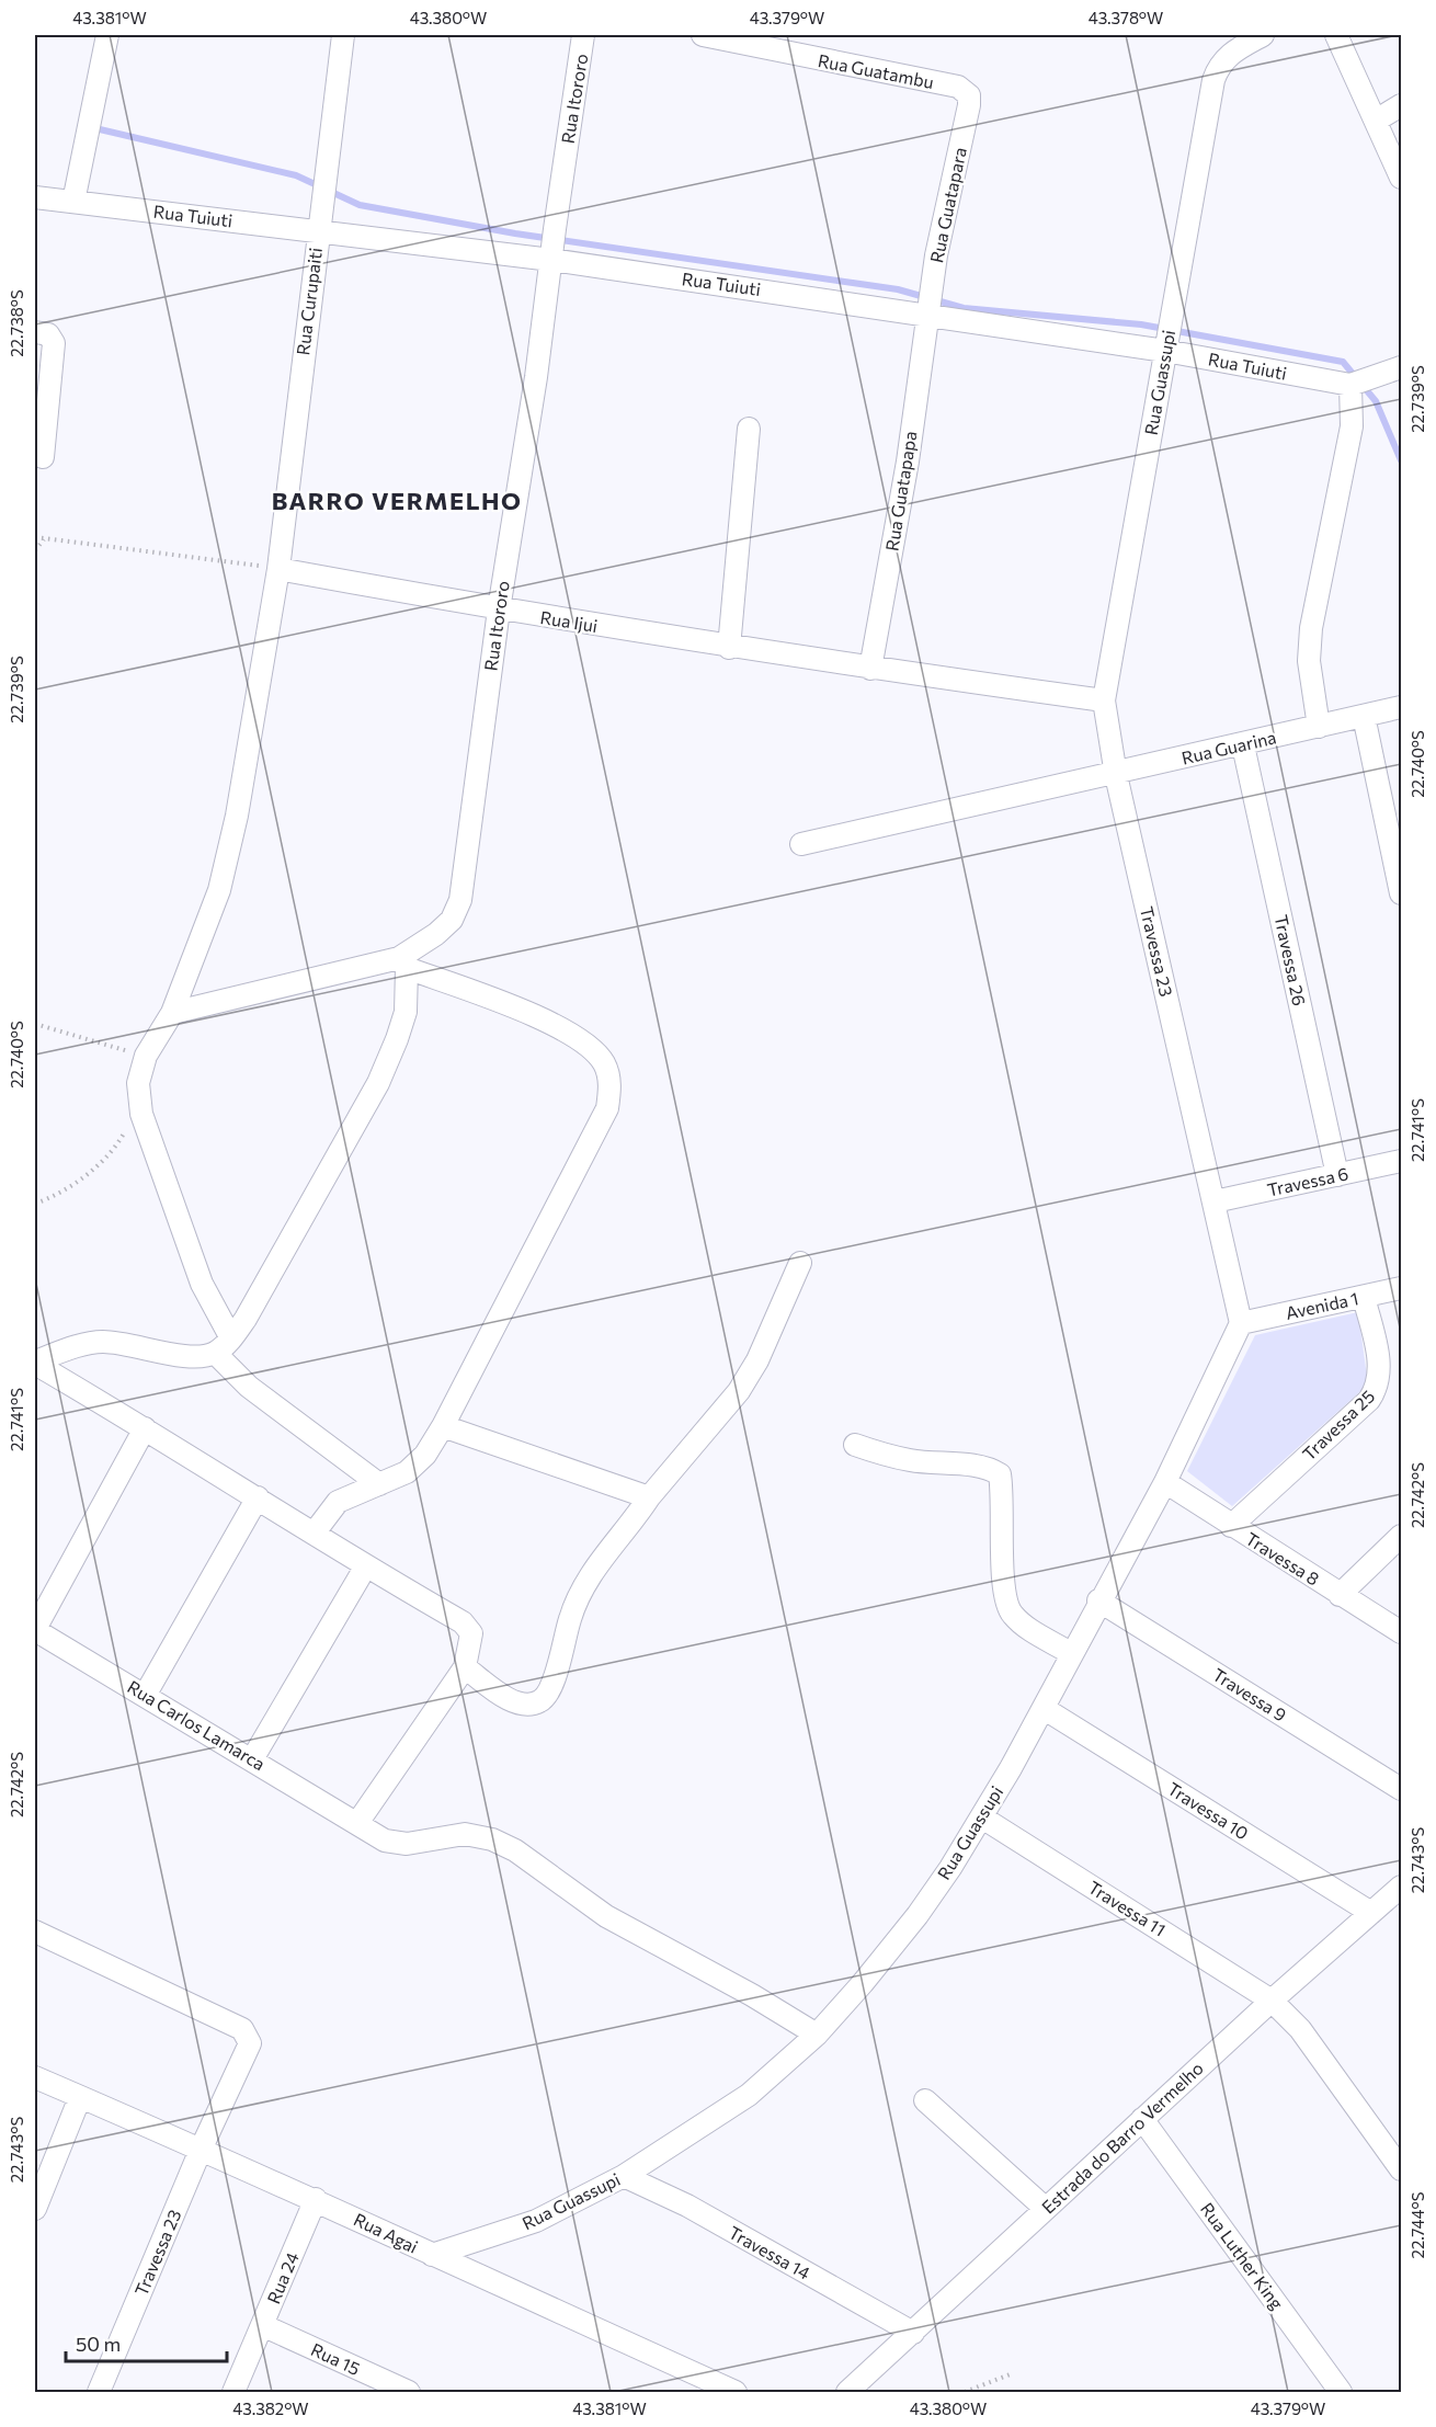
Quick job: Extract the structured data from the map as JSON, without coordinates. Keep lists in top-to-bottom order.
{
  "streets": {
    "street": [
      "Rua Guatambu",
      "Rua Itororo",
      "Rua Guatapara",
      "Rua Tuiuti",
      "Rua Curupaiti",
      "Rua Guassupi",
      "Rua Guatapapa",
      "Rua Ijui",
      "Rua Guarina",
      "Travessa 23",
      "Travessa 26",
      "Travessa 6",
      "Avenida 1",
      "Travessa 25",
      "Travessa 8",
      "Travessa 9",
      "Rua Carlos Lamarca",
      "Travessa 10",
      "Travessa 11",
      "Estrada do Barro Vermelho",
      "Rua Agai",
      "Travessa 14",
      "Rua Luther King",
      "Rua 24",
      "Rua 15"
    ]
  },
  "crossings": [
    ["Rua Guatambu", "Rua Guatapara"],
    ["Rua Itororo", "Rua Tuiuti"],
    ["Rua Itororo", "Rua Curupaiti"],
    ["Rua Itororo", "Rua Ijui"],
    ["Rua Guatapara", "Rua Tuiuti"],
    ["Rua Guatapara", "Rua Guatapapa"],
    ["Rua Tuiuti", "Rua Curupaiti"],
    ["Rua Tuiuti", "Rua Guassupi"],
    ["Rua Tuiuti", "Rua Guatapapa"],
    ["Rua Curupaiti", "Rua Ijui"],
    ["Rua Guassupi", "Rua Ijui"],
    ["Rua Guassupi", "Travessa 23"],
    ["Rua Guassupi", "Avenida 1"],
    ["Rua Guassupi", "Travessa 8"],
    ["Rua Guassupi", "Travessa 9"],
    ["Rua Guassupi", "Rua Carlos Lamarca"],
    ["Rua Guassupi", "Travessa 10"],
    ["Rua Guassupi", "Travessa 11"],
    ["Rua Guassupi", "Rua Agai"],
    ["Rua Guassupi", "Travessa 14"],
    ["Rua Guatapapa", "Rua Ijui"],
    ["Rua Ijui", "Travessa 23"],
    ["Rua Guarina", "Travessa 23"],
    ["Rua Guarina", "Travessa 26"],
    ["Travessa 23", "Travessa 6"],
    ["Travessa 23", "Rua Agai"],
    ["Travessa 26", "Travessa 6"],
    ["Avenida 1", "Travessa 25"],
    ["Travessa 25", "Travessa 8"],
    ["Travessa 10", "Estrada do Barro Vermelho"],
    ["Travessa 11", "Estrada do Barro Vermelho"],
    ["Estrada do Barro Vermelho", "Travessa 14"],
    ["Estrada do Barro Vermelho", "Rua Luther King"],
    ["Rua Agai", "Rua 24"],
    ["Rua 24", "Rua 15"]
  ],
  "districts": ["BARRO VERMELHO"],
  "scale_bar": "50 m",
  "coordinates": [
    "43.381°W",
    "43.380°W",
    "43.379°W",
    "43.378°W",
    "22.738°S",
    "22.739°S",
    "22.740°S",
    "22.741°S",
    "22.742°S",
    "22.743°S",
    "22.744°S",
    "43.382°W"
  ]
}
